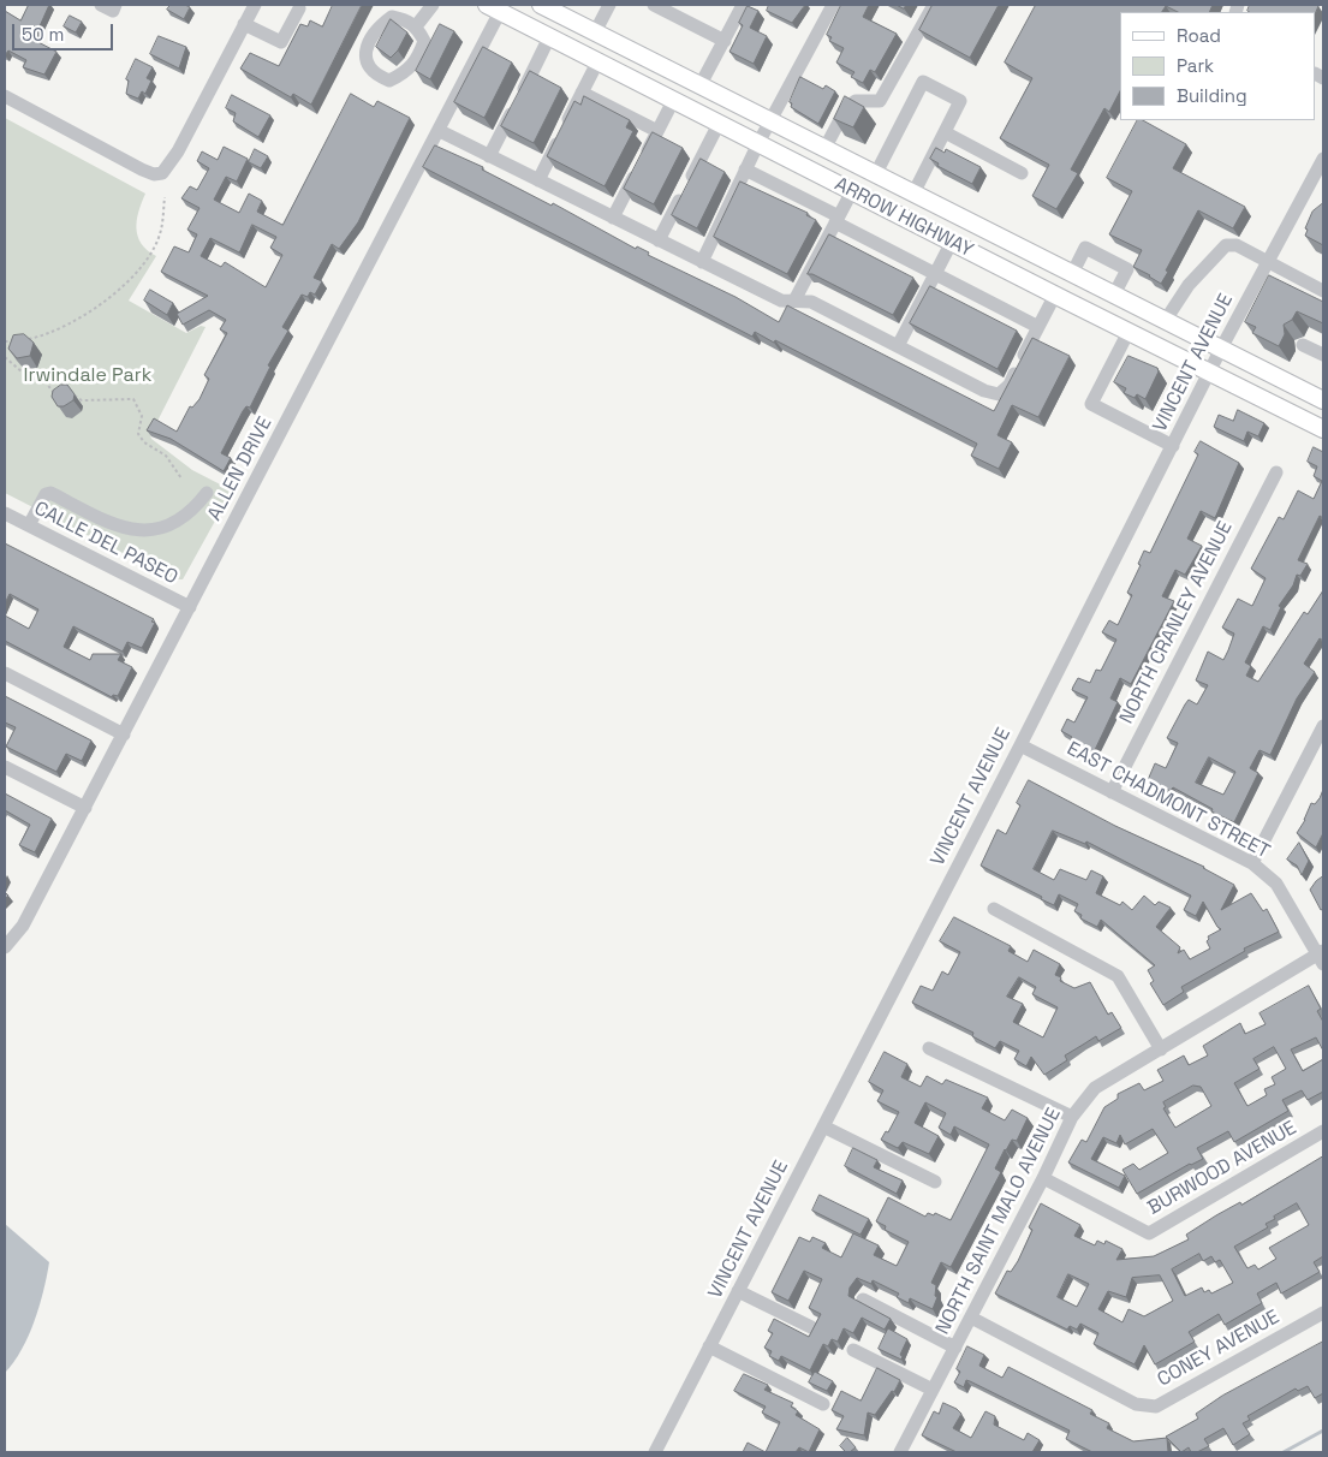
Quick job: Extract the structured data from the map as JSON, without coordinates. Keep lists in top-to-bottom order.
{
  "streets": {
    "main road": ["ARROW HIGHWAY"],
    "street": [
      "VINCENT AVENUE",
      "ALLEN DRIVE",
      "CALLE DEL PASEO",
      "NORTH CRANLEY AVENUE",
      "EAST CHADMONT STREET",
      "BURWOOD AVENUE",
      "NORTH SAINT MALO AVENUE",
      "CONEY AVENUE"
    ]
  },
  "crossings": [
    ["ARROW HIGHWAY", "VINCENT AVENUE"],
    ["ARROW HIGHWAY", "ALLEN DRIVE"],
    ["VINCENT AVENUE", "EAST CHADMONT STREET"],
    ["ALLEN DRIVE", "CALLE DEL PASEO"],
    ["NORTH CRANLEY AVENUE", "EAST CHADMONT STREET"],
    ["EAST CHADMONT STREET", "NORTH SAINT MALO AVENUE"],
    ["BURWOOD AVENUE", "NORTH SAINT MALO AVENUE"],
    ["NORTH SAINT MALO AVENUE", "CONEY AVENUE"]
  ],
  "parks": ["Irwindale Park"],
  "legend": ["Road", "Park", "Building"],
  "scale_bar": "50 m"
}
